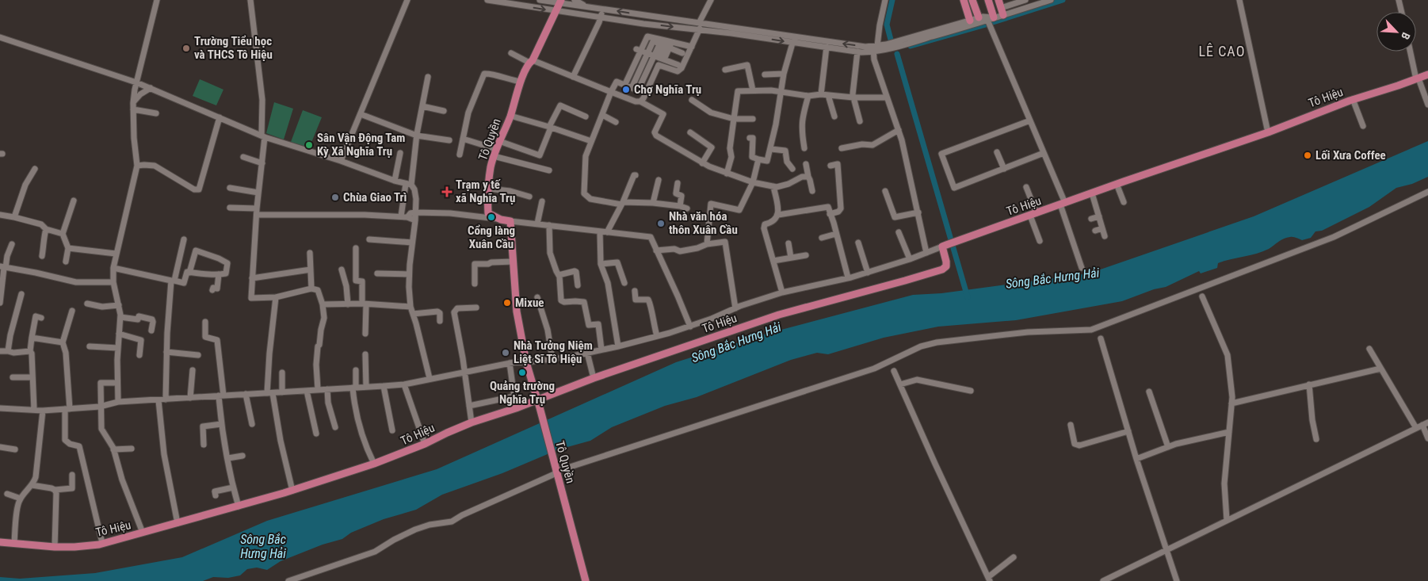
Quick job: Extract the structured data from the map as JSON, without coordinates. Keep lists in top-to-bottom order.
{
  "streets": {
    "main road": ["Tô Hiệu", "Tô Quyền"]
  },
  "crossings": [
    ["Tô Hiệu", "Tô Quyền"]
  ],
  "districts": ["LÊ CAO"],
  "water": ["Sông Bắc Hưng Hải"],
  "places": {
    "other": [
      "Trường Tiểu học và THCS Tô Hiệu",
      "Chợ Nghĩa Trụ",
      "Sân Vận Động Tam Kỳ Xã Nghĩa Trụ",
      "Lối Xưa Coffee",
      "Chùa Giao Trì",
      "Cổng làng Xuân Cầu",
      "Nhà văn hóa thôn Xuân Cầu",
      "Mixue",
      "Nhà Tưởng Niệm Liệt Sĩ Tô Hiệu",
      "Quảng trường Nghĩa Trụ"
    ],
    "health": ["Trạm y tế xã Nghĩa Trụ"]
  },
  "north": "bottom right"
}
